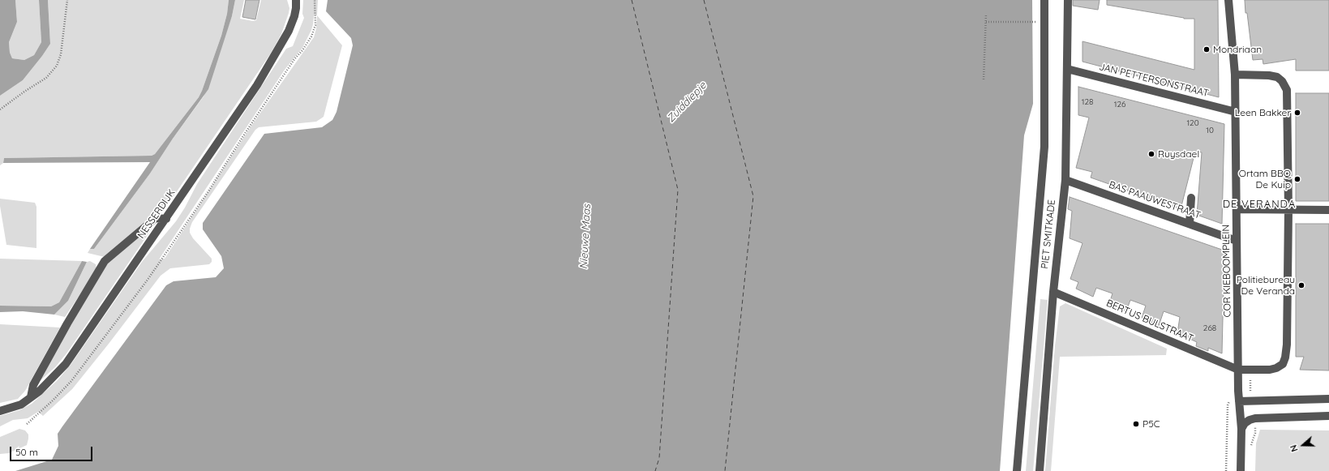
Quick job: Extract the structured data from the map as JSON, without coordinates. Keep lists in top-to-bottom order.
{
  "streets": {
    "street": [
      "JAN PETTERSONSTRAAT",
      "BAS PAAUWESTRAAT",
      "NESSERDIJK",
      "PIET SMITKADE",
      "COR KIEBOOMPLEIN",
      "BERTUS BULSTRAAT"
    ]
  },
  "crossings": [
    ["JAN PETTERSONSTRAAT", "PIET SMITKADE"],
    ["JAN PETTERSONSTRAAT", "COR KIEBOOMPLEIN"],
    ["BAS PAAUWESTRAAT", "PIET SMITKADE"],
    ["BAS PAAUWESTRAAT", "COR KIEBOOMPLEIN"],
    ["PIET SMITKADE", "BERTUS BULSTRAAT"],
    ["COR KIEBOOMPLEIN", "BERTUS BULSTRAAT"]
  ],
  "districts": ["DE VERANDA"],
  "water": ["Zuiddiepje", "Nieuwe Maas"],
  "places": [
    "Mondriaan",
    "Leen Bakker",
    "Ruysdael",
    "Ortam BBQ De Kuip",
    "Politiebureau De Veranda",
    "P5C"
  ],
  "house_numbers": [
    "128",
    "126",
    "120",
    "10",
    "268"
  ],
  "scale_bar": "50 m",
  "north": "left"
}
